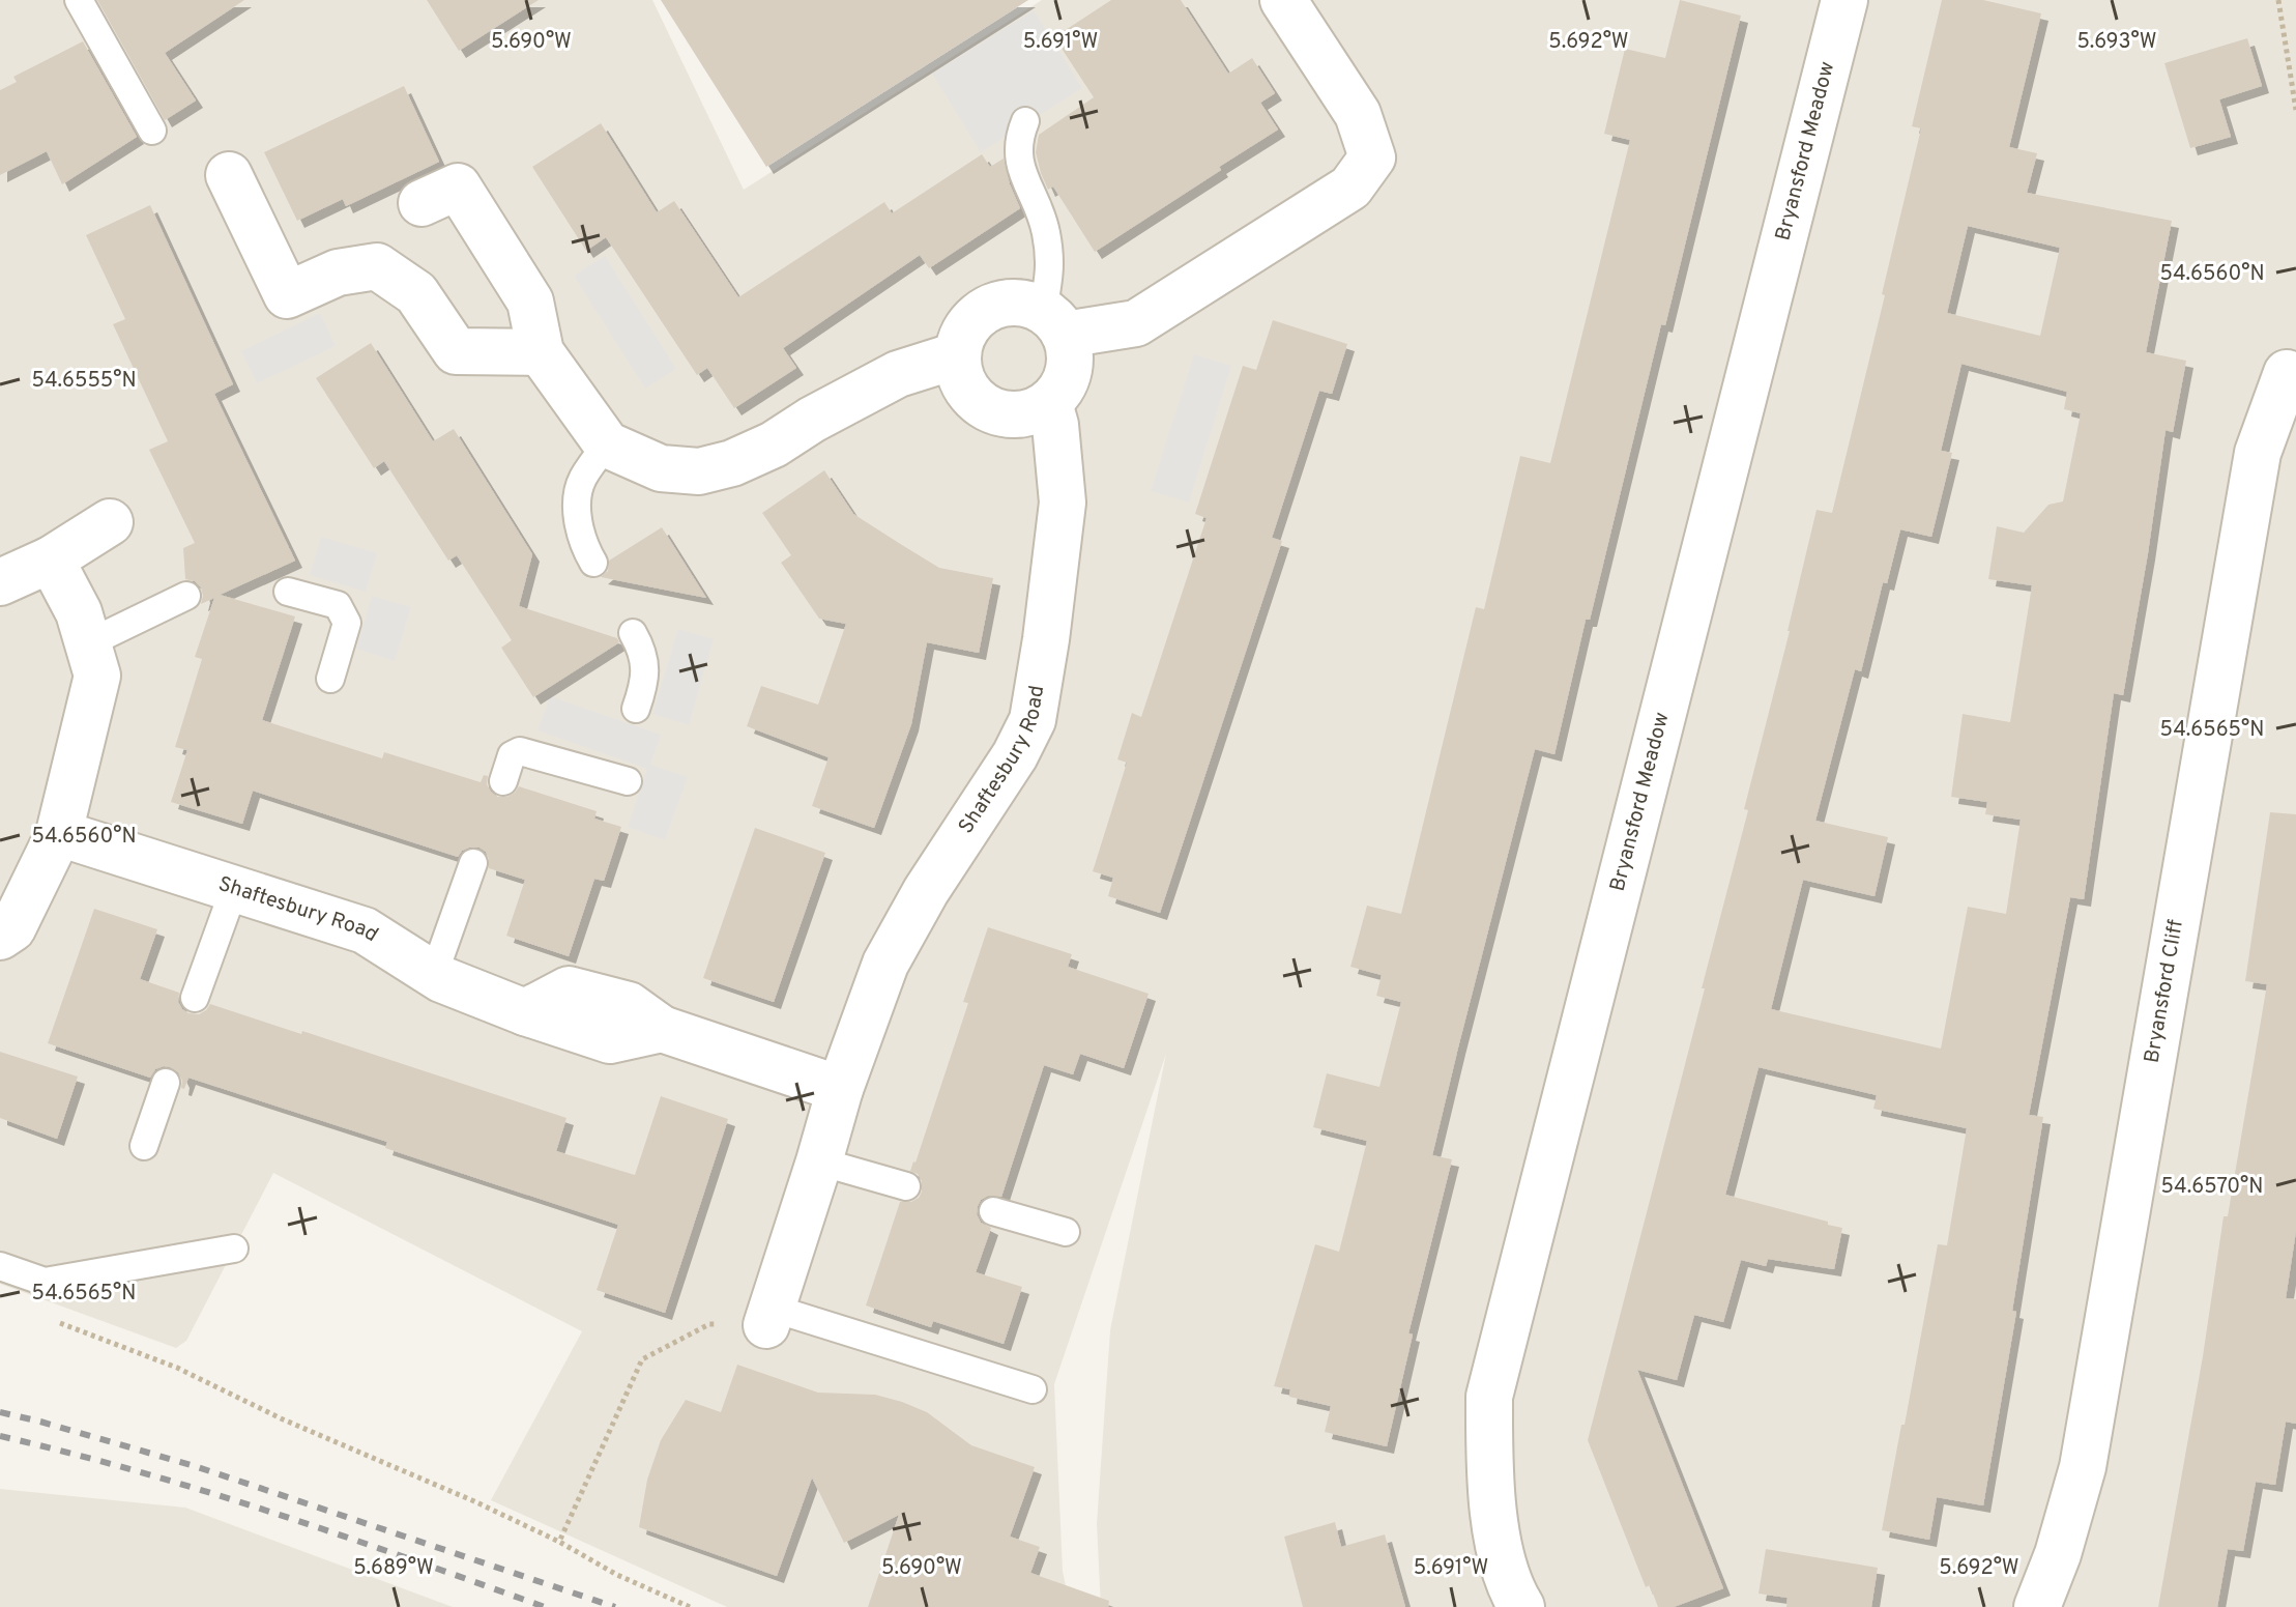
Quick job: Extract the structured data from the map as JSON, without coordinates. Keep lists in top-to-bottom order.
{
  "streets": {
    "street": ["Bryansford Meadow", "Shaftesbury Road", "Bryansford Cliff"]
  },
  "coordinates": [
    "5.690°W",
    "5.691°W",
    "5.692°W",
    "5.693°W",
    "54.6560°N",
    "54.6555°N",
    "54.6565°N",
    "54.6570°N",
    "5.689°W"
  ]
}
